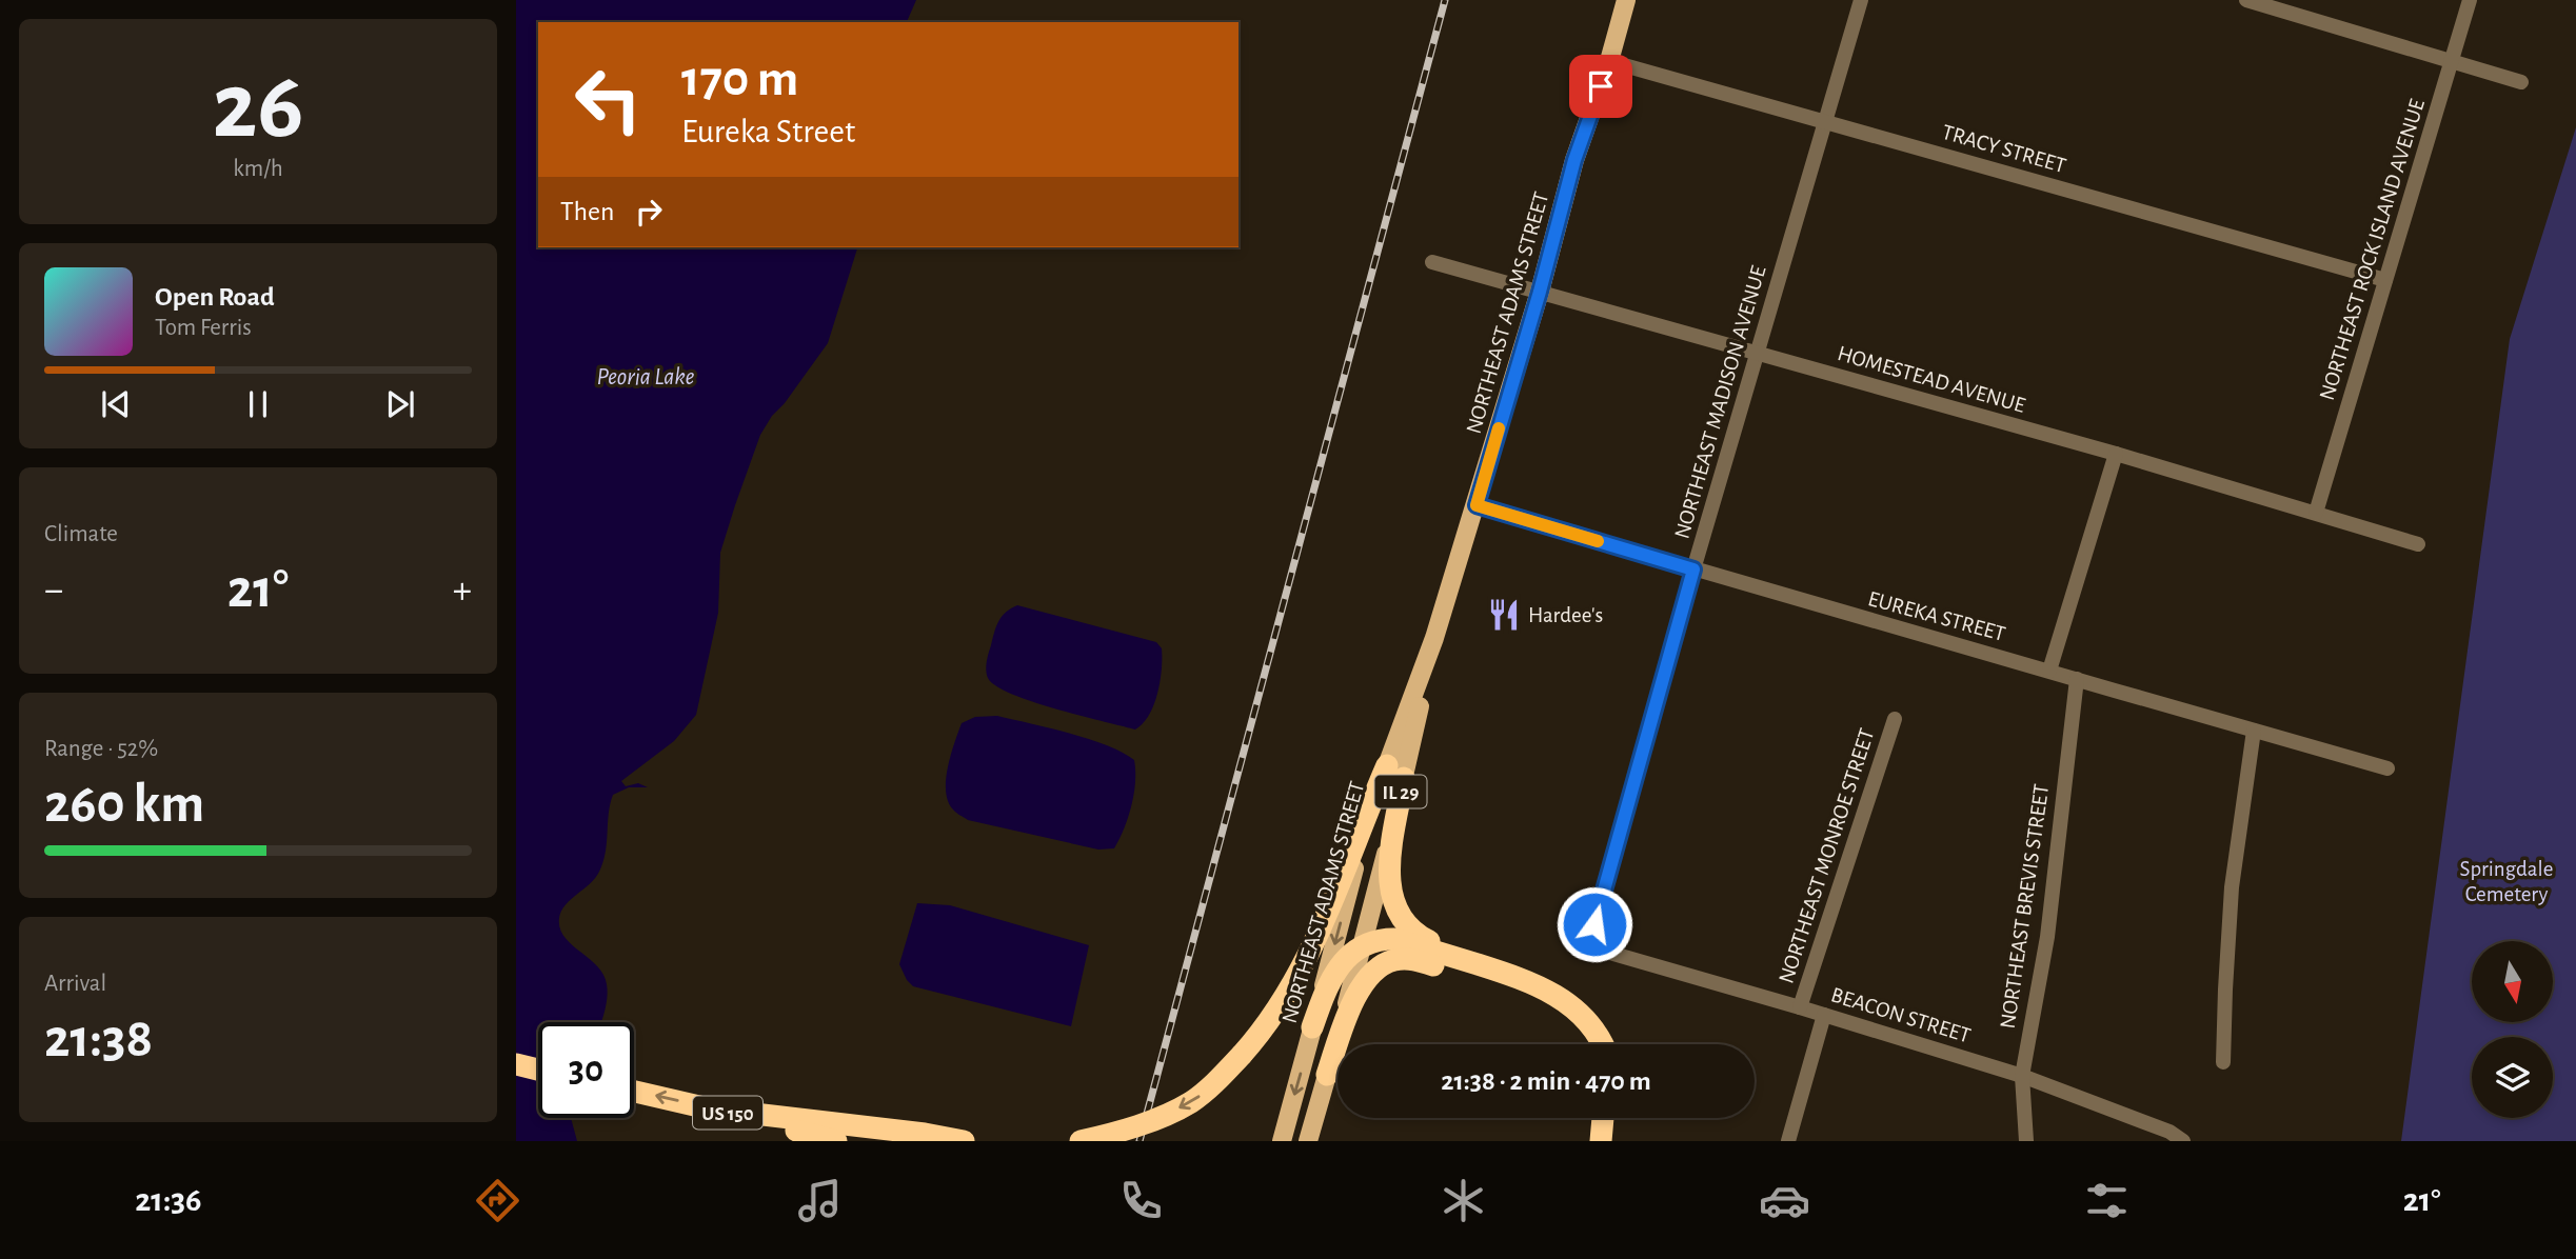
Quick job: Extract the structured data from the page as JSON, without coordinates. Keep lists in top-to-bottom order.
{
  "streets": {
    "highway": ["US 150"],
    "main road": ["NORTHEAST ADAMS STREET", "IL 29"],
    "street": [
      "TRACY STREET",
      "NORTHEAST ROCK ISLAND AVENUE",
      "HOMESTEAD AVENUE",
      "NORTHEAST MADISON AVENUE",
      "EUREKA STREET",
      "NORTHEAST MONROE STREET",
      "NORTHEAST BREVIS STREET",
      "BEACON STREET"
    ]
  },
  "crossings": [
    ["TRACY STREET", "NORTHEAST ROCK ISLAND AVENUE"],
    ["TRACY STREET", "NORTHEAST ADAMS STREET"],
    ["TRACY STREET", "NORTHEAST MADISON AVENUE"],
    ["NORTHEAST ROCK ISLAND AVENUE", "HOMESTEAD AVENUE"],
    ["NORTHEAST ADAMS STREET", "HOMESTEAD AVENUE"],
    ["NORTHEAST ADAMS STREET", "EUREKA STREET"],
    ["HOMESTEAD AVENUE", "NORTHEAST MADISON AVENUE"],
    ["NORTHEAST MADISON AVENUE", "EUREKA STREET"],
    ["NORTHEAST MADISON AVENUE", "BEACON STREET"],
    ["EUREKA STREET", "NORTHEAST BREVIS STREET"],
    ["NORTHEAST MONROE STREET", "BEACON STREET"],
    ["NORTHEAST BREVIS STREET", "BEACON STREET"]
  ],
  "water": ["Peoria Lake"],
  "parks": ["Springdale Cemetery"],
  "places": {
    "restaurant": ["Hardee's"]
  },
  "north": "bottom",
  "page": {
    "tile": [
      ["26", "km/h"],
      "Climate",
      ["Range · 52%", "260 km"],
      ["Arrival", "21:38"]
    ],
    "turn": ["170 m", "Eureka Street"],
    "then": "Then",
    "song": ["Open Road", "Tom Ferris"],
    "heat": ["−", "21°", "+"],
    "limit": "30",
    "trip": "21:38 · 2 min · 470 m",
    "tabs": ["21:36", "21°"]
  }
}
